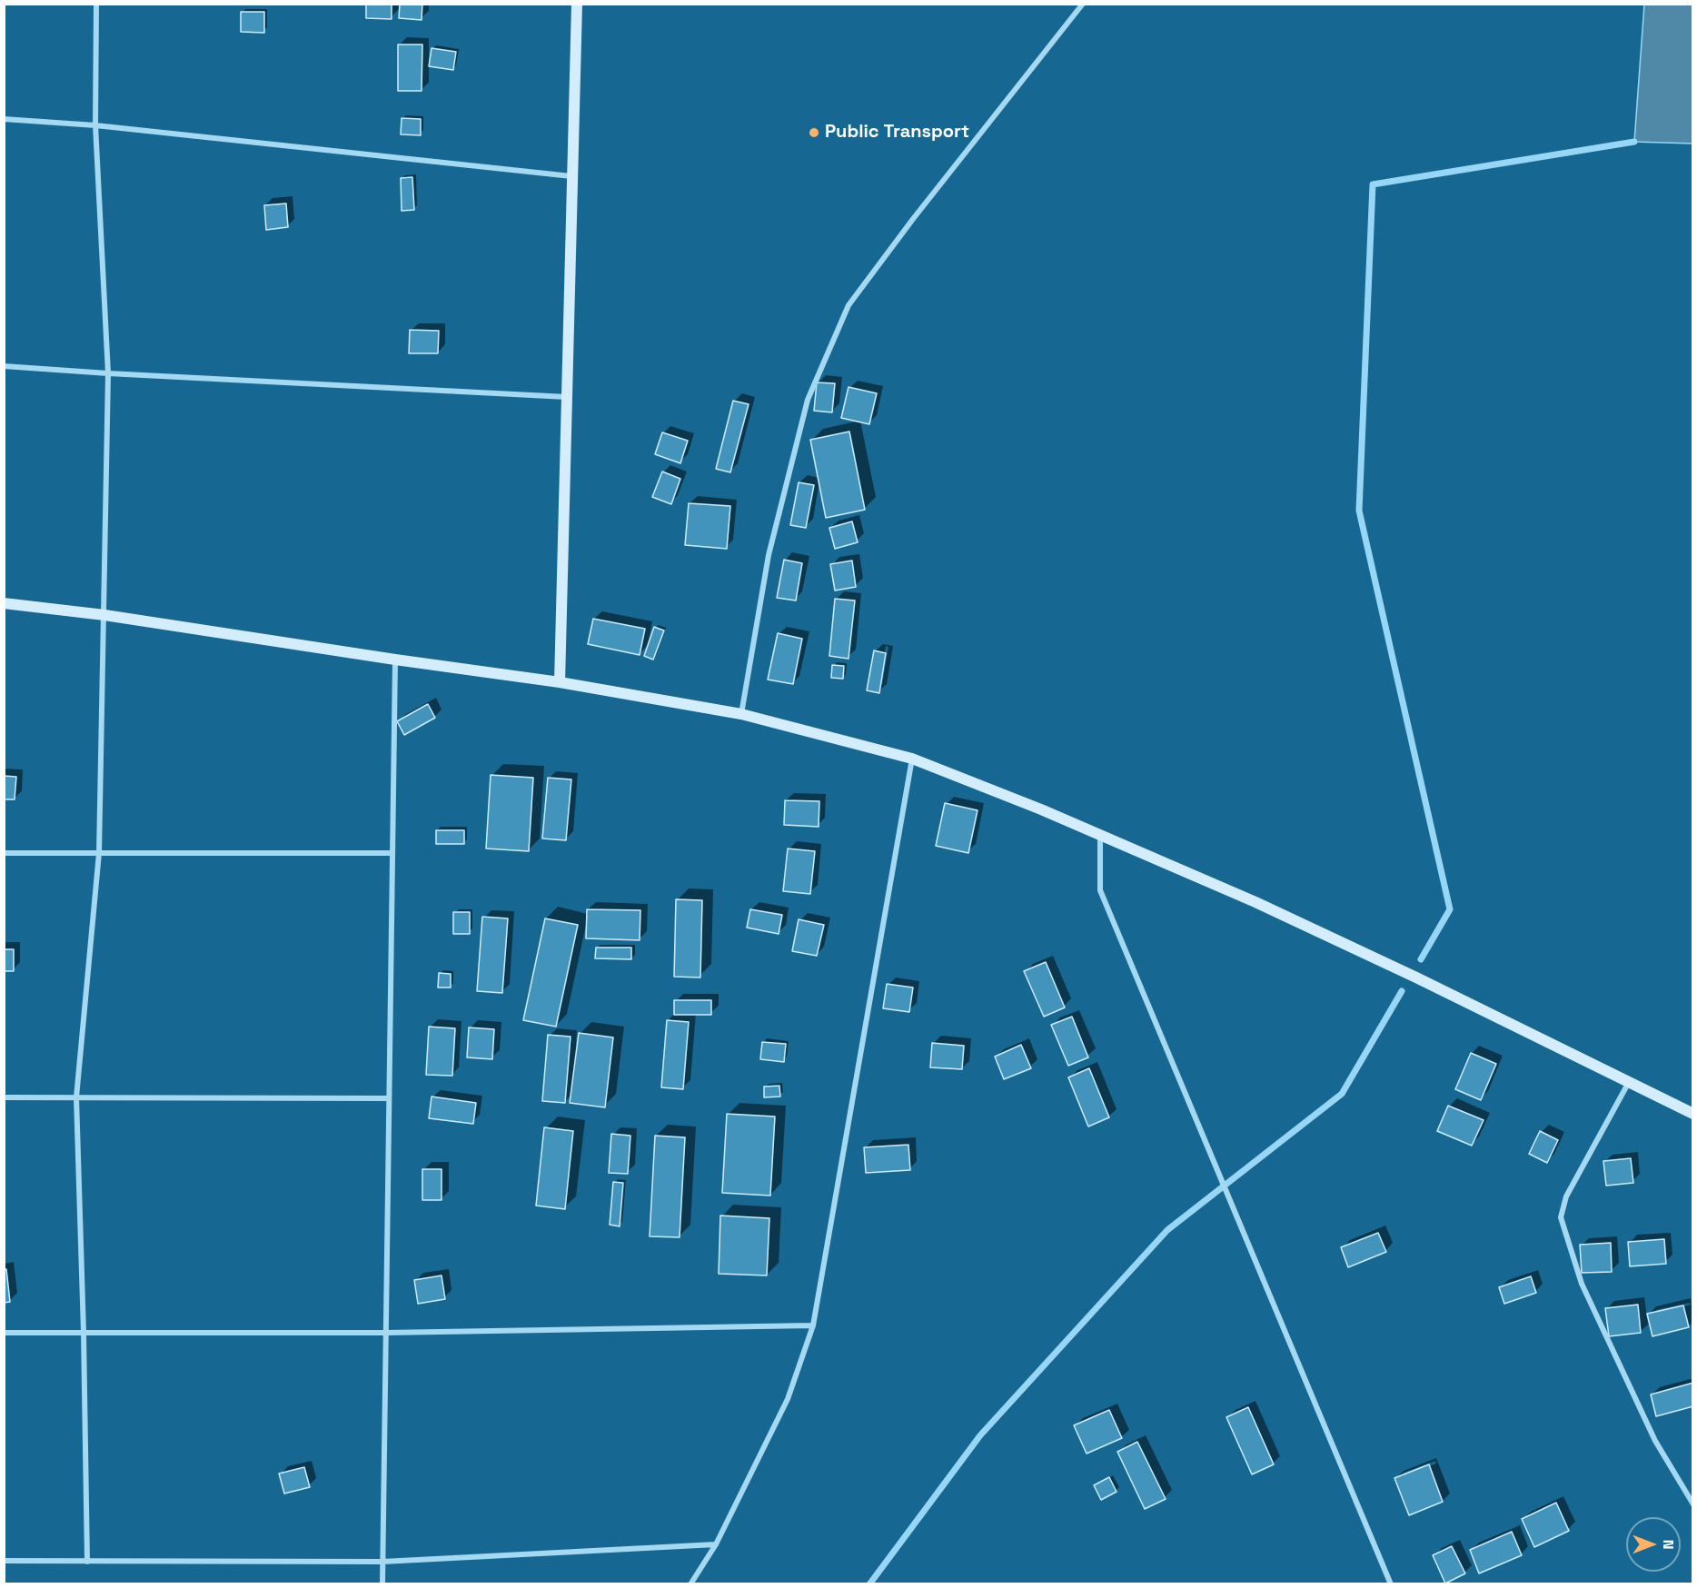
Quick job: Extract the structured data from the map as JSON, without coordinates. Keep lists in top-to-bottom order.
{
  "places": ["Public Transport"],
  "north": "right"
}
